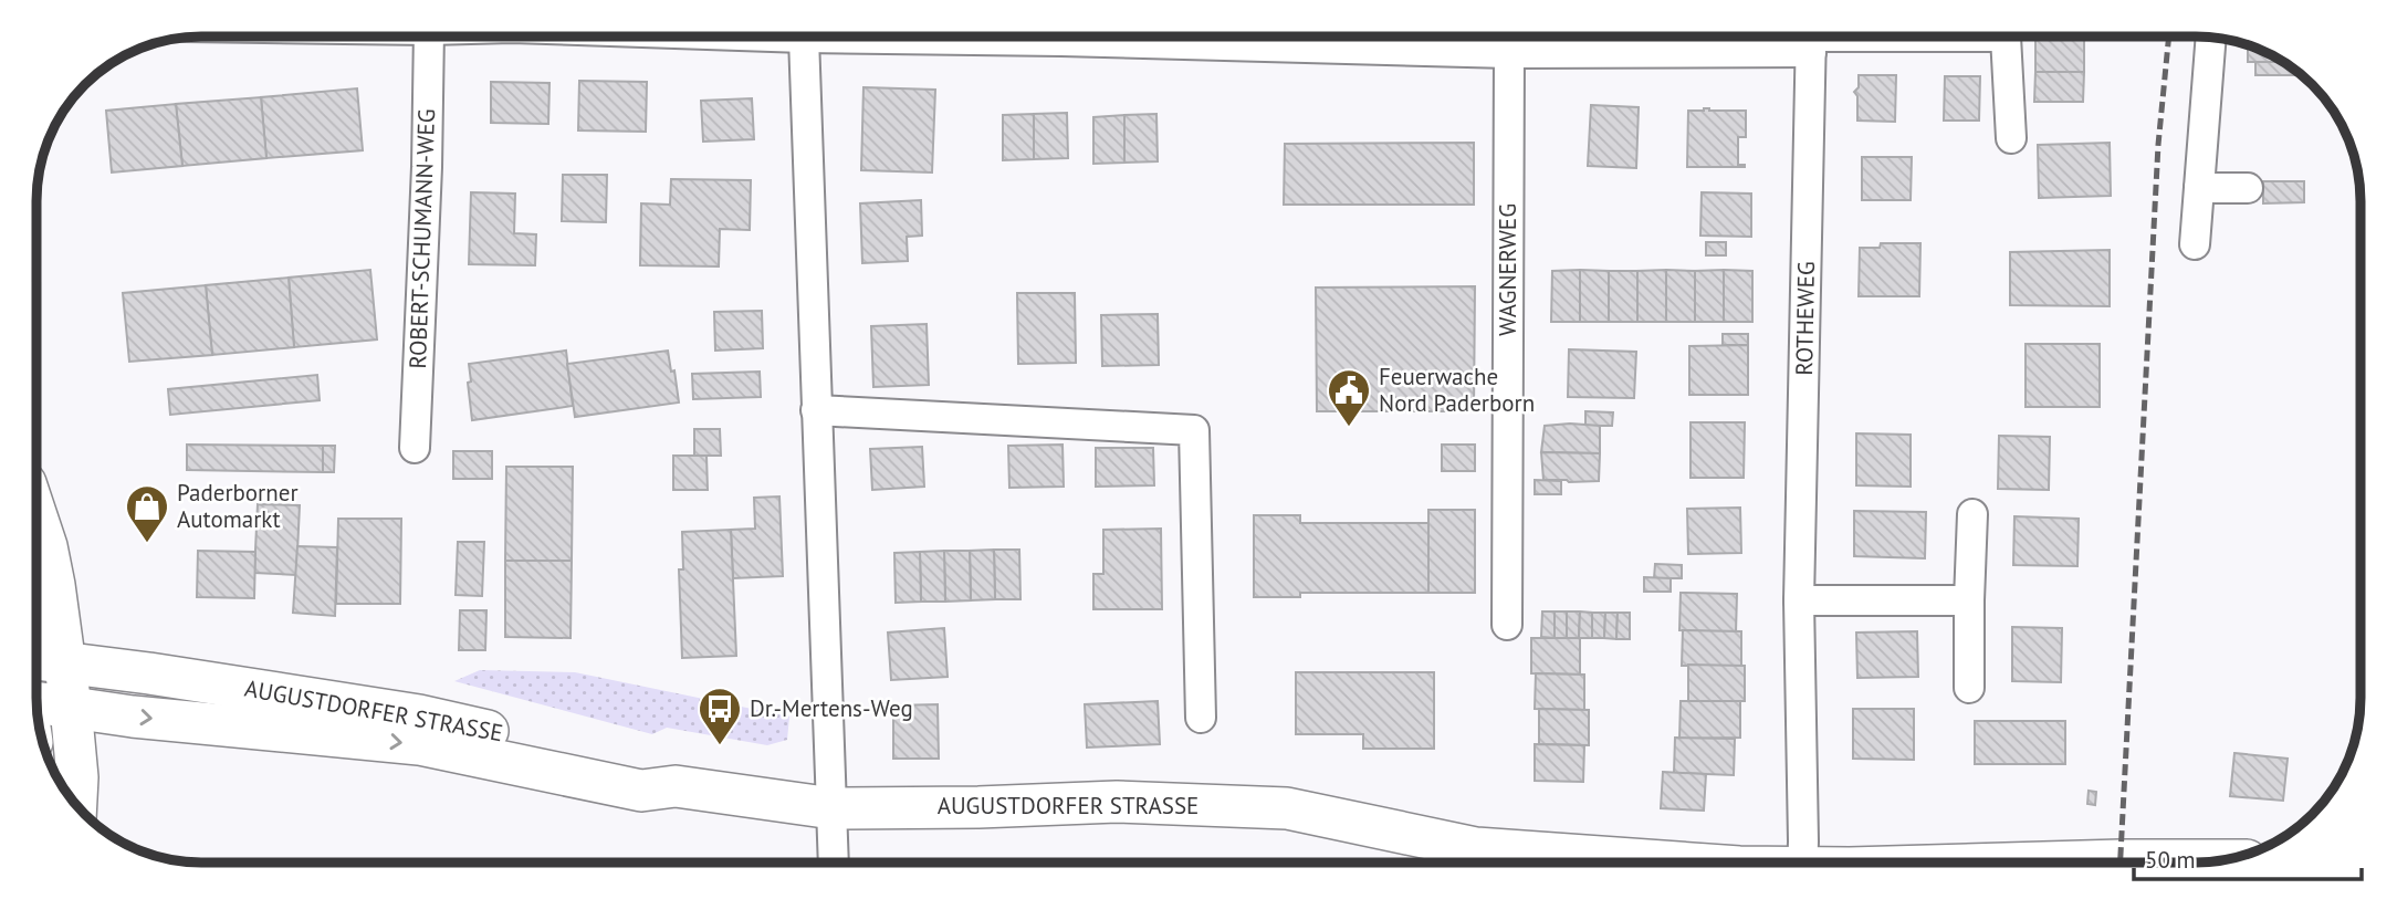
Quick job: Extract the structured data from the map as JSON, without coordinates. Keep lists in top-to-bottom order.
{
  "streets": {
    "street": [
      "ROBERT-SCHUMANN-WEG",
      "WAGNERWEG",
      "ROTHEWEG",
      "AUGUSTDORFER STRASSE"
    ]
  },
  "places": {
    "public building": ["Feuerwache Nord Paderborn"],
    "shop": ["Paderborner Automarkt"],
    "bus stop": ["Dr.-Mertens-Weg"]
  },
  "scale_bar": "50 m"
}
